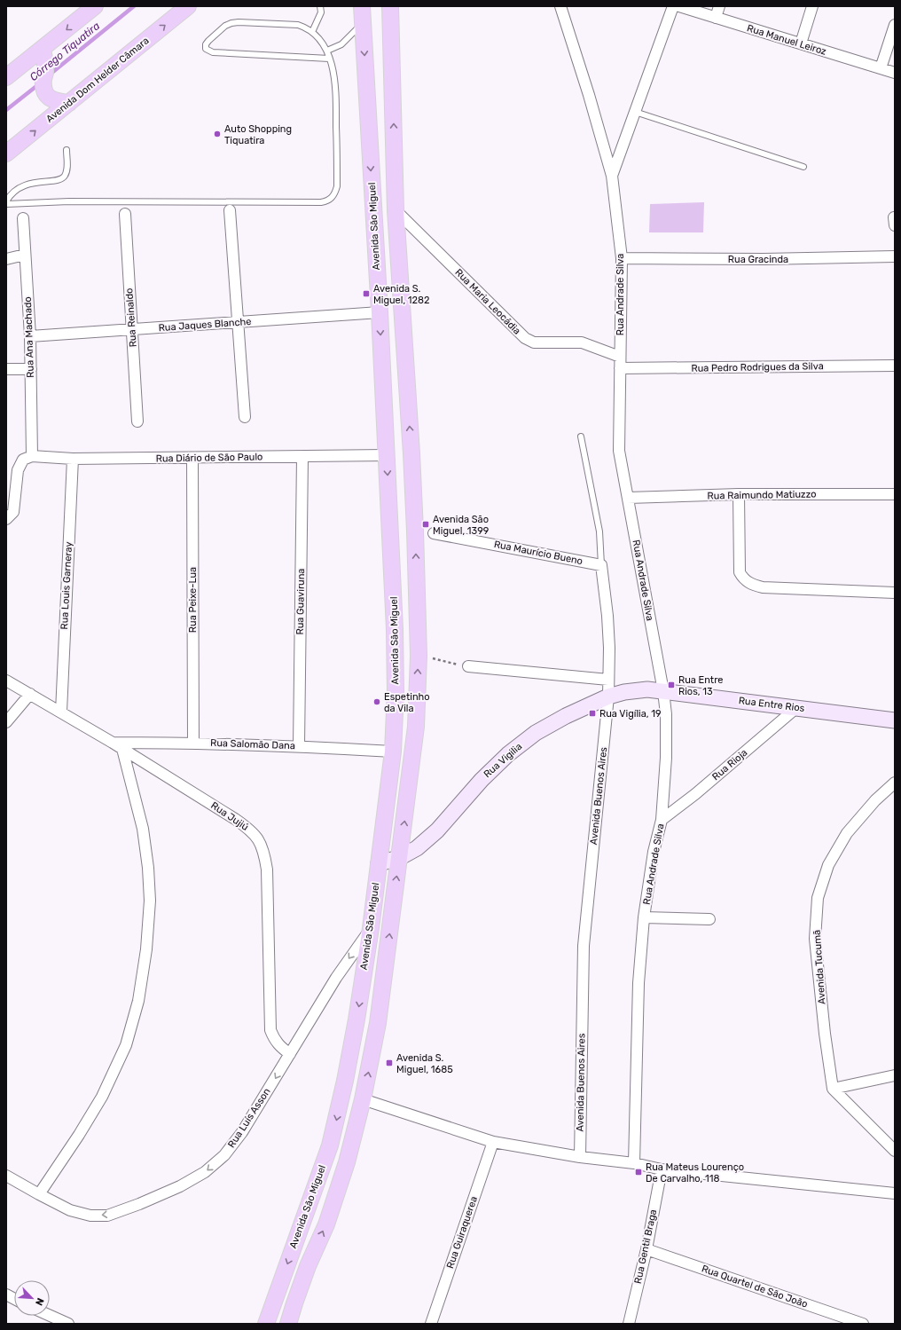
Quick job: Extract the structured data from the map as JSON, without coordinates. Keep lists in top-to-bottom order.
{
  "streets": {
    "main road": ["Avenida Dom Helder Câmara", "Avenida São Miguel"],
    "street": [
      "Rua Manuel Leiroz",
      "Rua Gracinda",
      "Rua Andrade Silva",
      "Rua Maria Leocádia",
      "Rua Reinaldo",
      "Rua Jaques Blanche",
      "Rua Ana Machado",
      "Rua Pedro Rodrigues da Silva",
      "Rua Diário de São Paulo",
      "Rua Raimundo Matiuzzo",
      "Rua Maurício Bueno",
      "Rua Louis Garneray",
      "Rua Peixe-Lua",
      "Rua Guaviruna",
      "Rua Entre Rios",
      "Rua Salomão Dana",
      "Rua Vigilia",
      "Rua Rioja",
      "Avenida Buenos Aires",
      "Rua Jujiú",
      "Avenida Tucumã",
      "Rua Luís Asson",
      "Rua Guiraquerea",
      "Rua Gentil Braga",
      "Rua Quartel de São João"
    ]
  },
  "crossings": [
    ["Avenida São Miguel", "Rua Maria Leocádia"],
    ["Avenida São Miguel", "Rua Jaques Blanche"],
    ["Avenida São Miguel", "Rua Diário de São Paulo"],
    ["Avenida São Miguel", "Rua Salomão Dana"],
    ["Avenida São Miguel", "Rua Vigilia"],
    ["Avenida São Miguel", "Rua Luís Asson"],
    ["Rua Gracinda", "Rua Andrade Silva"],
    ["Rua Andrade Silva", "Rua Maria Leocádia"],
    ["Rua Andrade Silva", "Rua Pedro Rodrigues da Silva"],
    ["Rua Andrade Silva", "Rua Raimundo Matiuzzo"],
    ["Rua Andrade Silva", "Rua Entre Rios"],
    ["Rua Andrade Silva", "Rua Rioja"],
    ["Rua Reinaldo", "Rua Jaques Blanche"],
    ["Rua Jaques Blanche", "Rua Ana Machado"],
    ["Rua Ana Machado", "Rua Diário de São Paulo"],
    ["Rua Diário de São Paulo", "Rua Louis Garneray"],
    ["Rua Diário de São Paulo", "Rua Peixe-Lua"],
    ["Rua Diário de São Paulo", "Rua Guaviruna"],
    ["Rua Maurício Bueno", "Avenida Buenos Aires"],
    ["Rua Louis Garneray", "Rua Jujiú"],
    ["Rua Peixe-Lua", "Rua Salomão Dana"],
    ["Rua Guaviruna", "Rua Salomão Dana"],
    ["Rua Entre Rios", "Rua Vigilia"],
    ["Rua Entre Rios", "Rua Rioja"],
    ["Rua Salomão Dana", "Rua Jujiú"],
    ["Rua Vigilia", "Avenida Buenos Aires"],
    ["Rua Jujiú", "Rua Luís Asson"],
    ["Rua Gentil Braga", "Rua Quartel de São João"]
  ],
  "one_way": ["Rua Luís Asson"],
  "water": ["Córrego Tiquatira"],
  "places": {
    "other": ["Auto Shopping Tiquatira", "Espetinho da Vila"],
    "transit": [
      "Avenida S. Miguel, 1282",
      "Avenida São Miguel, 1399",
      "Rua Entre Rios, 13",
      "Rua Vigília, 19",
      "Avenida S. Miguel, 1685",
      "Rua Mateus Lourenço De Carvalho, 118"
    ]
  },
  "north": "bottom right"
}
